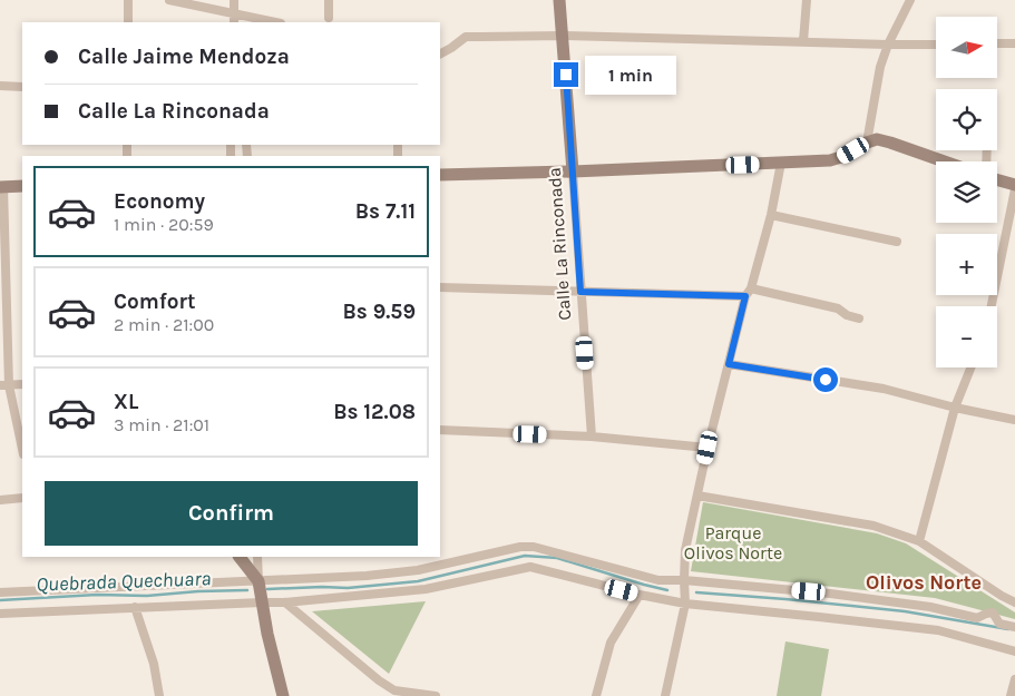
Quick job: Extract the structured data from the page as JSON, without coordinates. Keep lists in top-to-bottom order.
{
  "streets": {
    "main road": ["Calle La Rinconada"]
  },
  "districts": ["Olivos Norte"],
  "water": ["Quebrada Quechuara"],
  "parks": ["Parque Olivos Norte"],
  "north": "right",
  "page": {
    "map_buttons": ["+", "−"],
    "banner": ["Calle Jaime Mendoza", "Calle La Rinconada"],
    "bubble": "1 min",
    "list": [
      {
        "name": "Economy",
        "note": "1 min · 20:59",
        "value": "Bs 7.11"
      },
      {
        "name": "Comfort",
        "note": "2 min · 21:00",
        "value": "Bs 9.59"
      },
      {
        "name": "XL",
        "note": "3 min · 21:01",
        "value": "Bs 12.08"
      }
    ],
    "buttons": "Confirm"
  }
}
